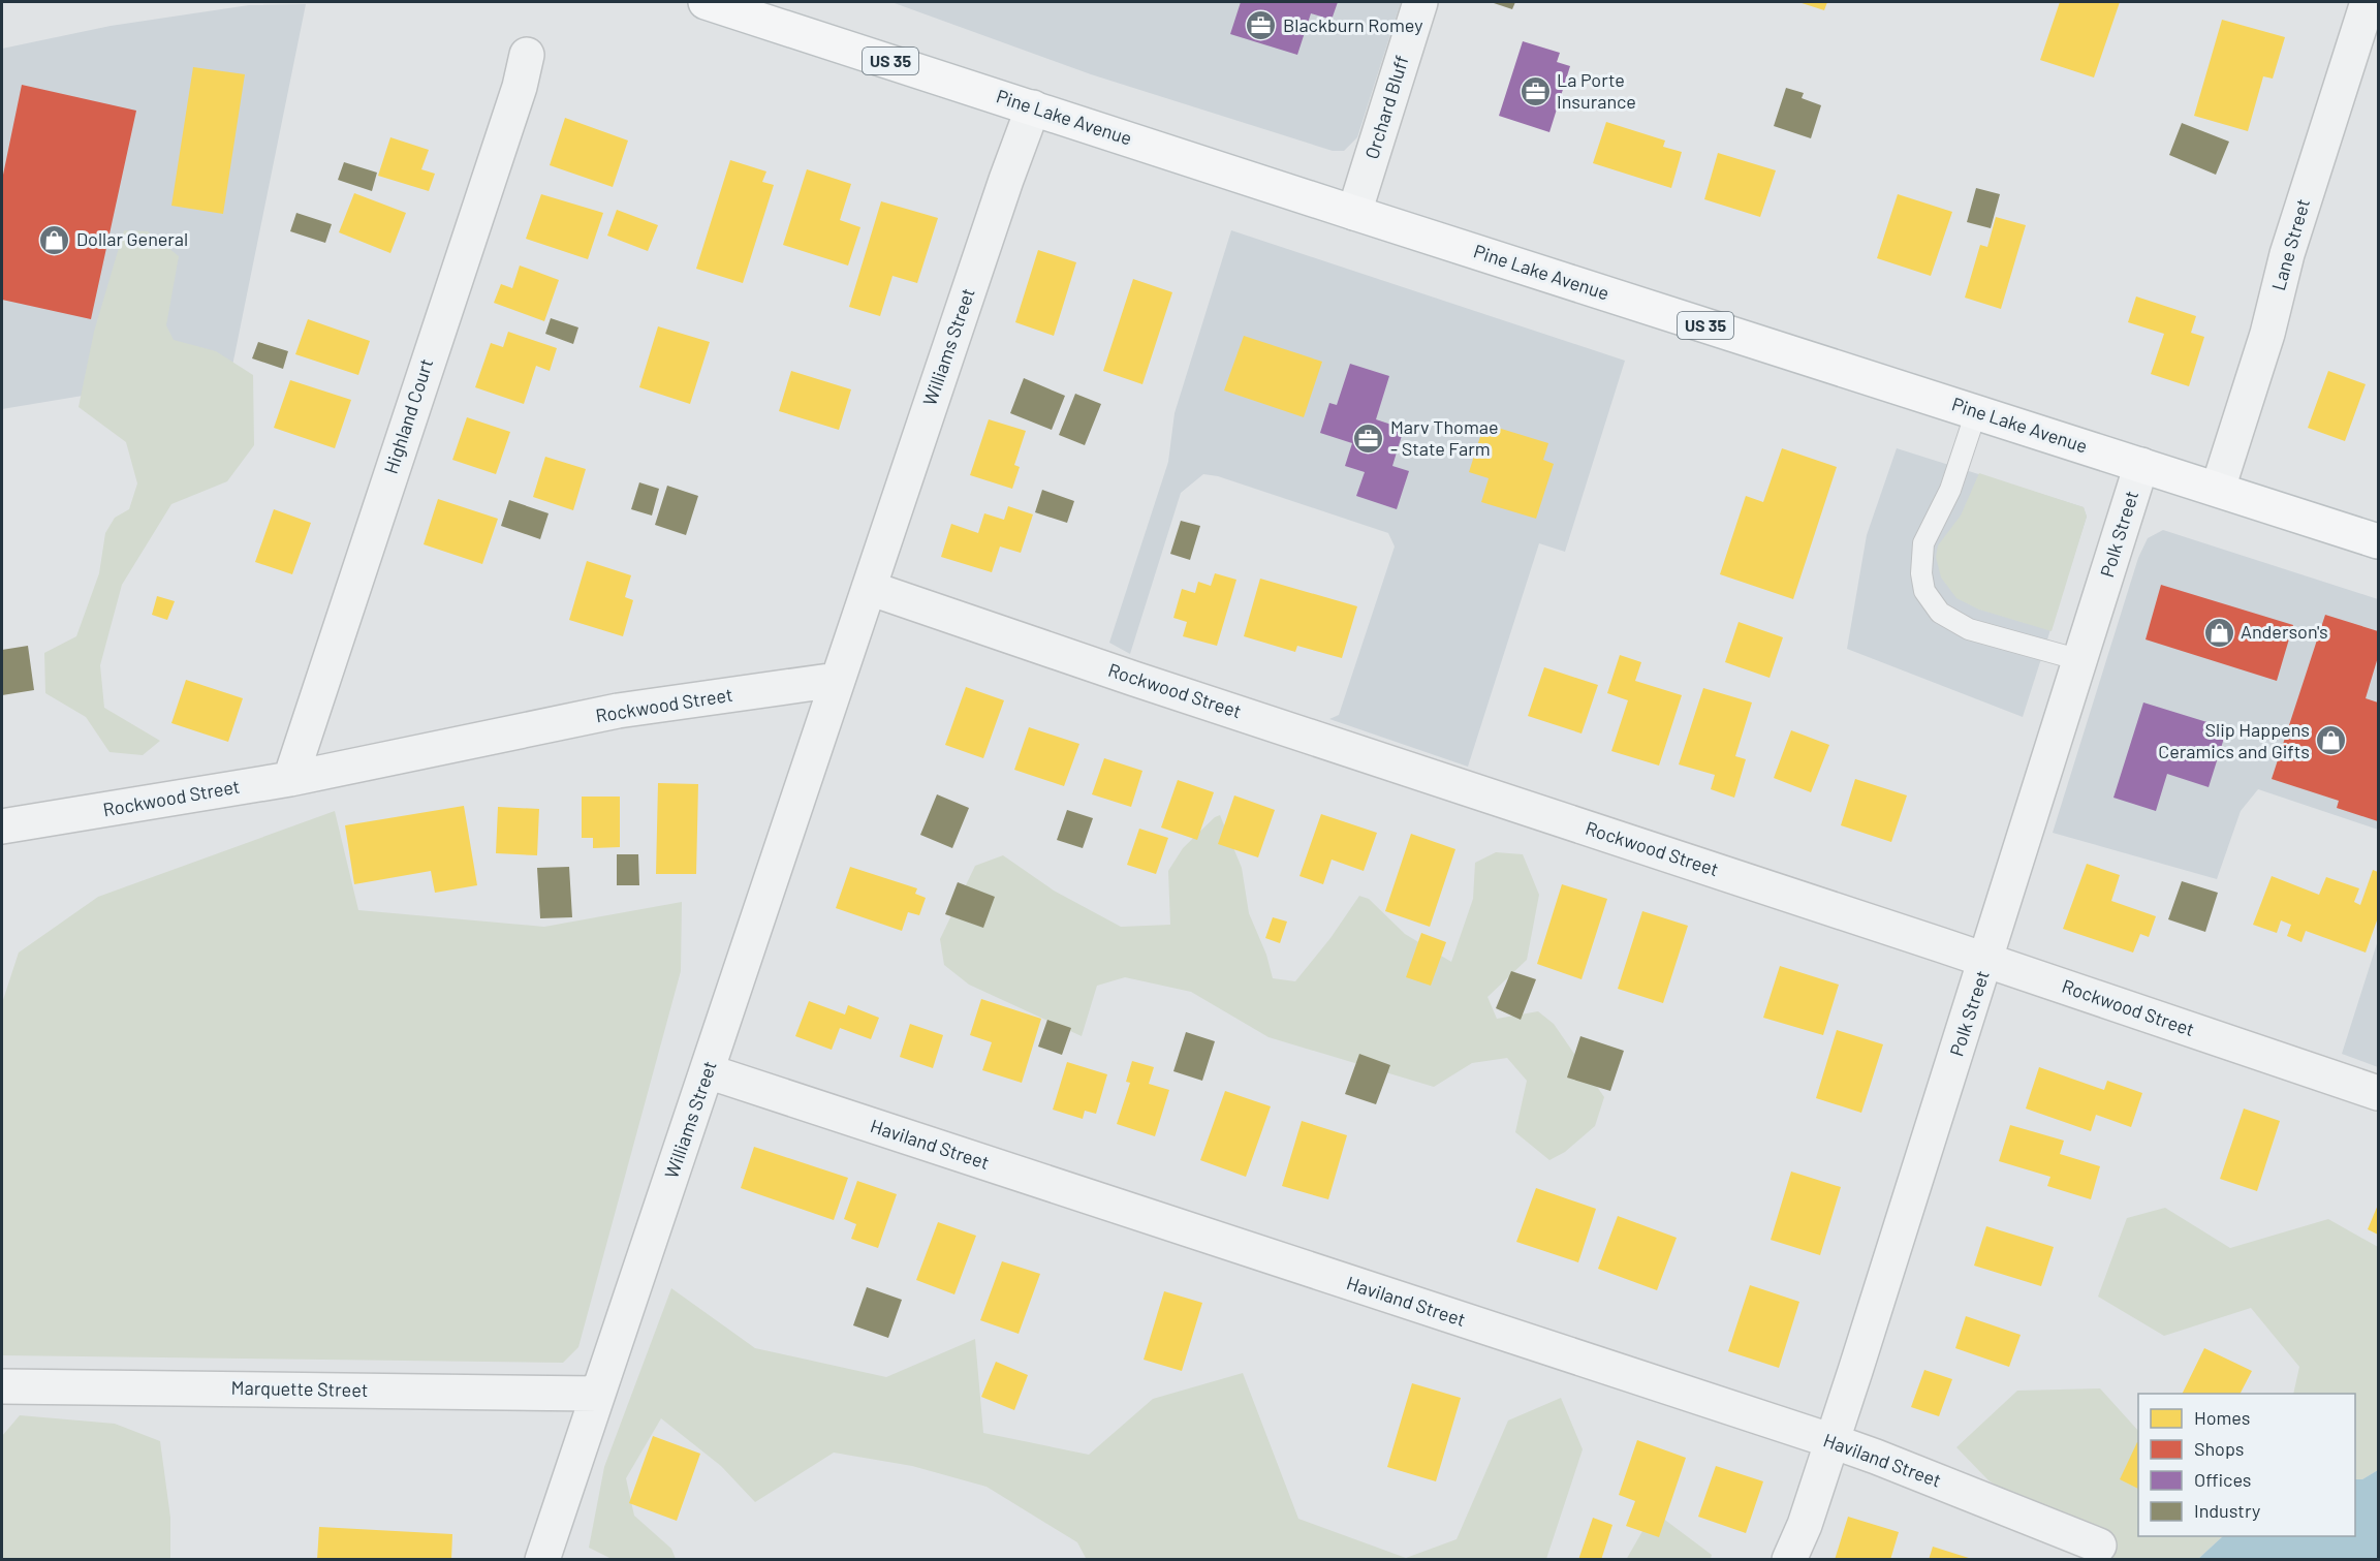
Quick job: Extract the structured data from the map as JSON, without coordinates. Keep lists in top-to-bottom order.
{
  "streets": {
    "main road": ["US 35", "Pine Lake Avenue"],
    "street": [
      "Orchard Bluff",
      "Lane Street",
      "Williams Street",
      "Highland Court",
      "Polk Street",
      "Rockwood Street",
      "Haviland Street",
      "Marquette Street"
    ]
  },
  "crossings": [
    ["Orchard Bluff", "Pine Lake Avenue"],
    ["Pine Lake Avenue", "Lane Street"],
    ["Pine Lake Avenue", "Williams Street"],
    ["Pine Lake Avenue", "Polk Street"],
    ["Williams Street", "Rockwood Street"],
    ["Williams Street", "Haviland Street"],
    ["Williams Street", "Marquette Street"],
    ["Highland Court", "Rockwood Street"],
    ["Polk Street", "Rockwood Street"],
    ["Polk Street", "Haviland Street"]
  ],
  "places": {
    "office": ["Blackburn Romey", "La Porte Insurance", "Marv Thomae - State Farm"],
    "shop": ["Dollar General", "Anderson's", "Slip Happens Ceramics and Gifts"]
  },
  "legend": [
    "Homes",
    "Shops",
    "Offices",
    "Industry"
  ]
}
